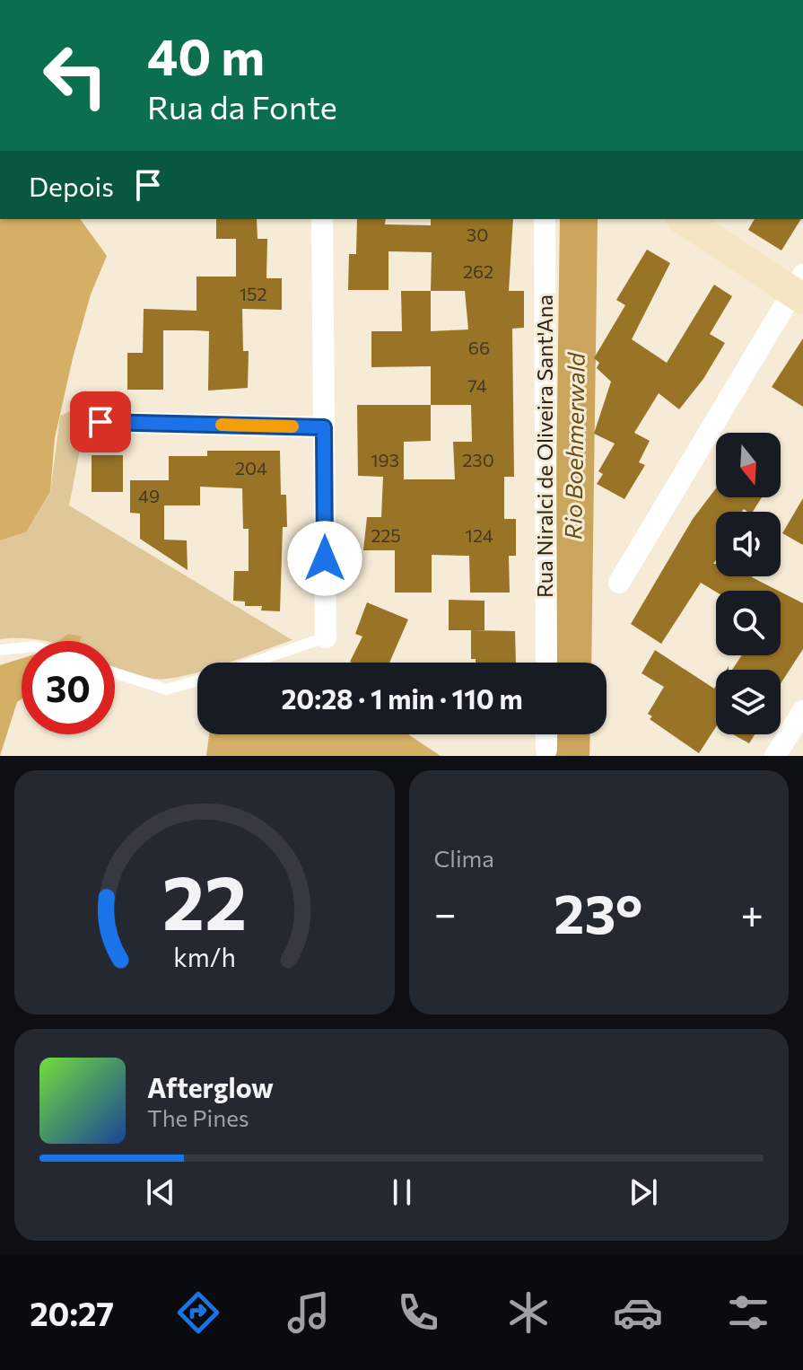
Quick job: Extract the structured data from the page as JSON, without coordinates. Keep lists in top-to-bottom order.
{
  "streets": {
    "street": ["Rua Niralci de Oliveira Sant'Ana"]
  },
  "water": ["Rio Boehmerwald"],
  "house_numbers": [
    "30",
    "262",
    "152",
    "66",
    "74",
    "193",
    "230",
    "204",
    "49",
    "225",
    "124"
  ],
  "north": "bottom",
  "page": {
    "turn": ["40 m", "Rua da Fonte"],
    "then": "Depois",
    "limit": "30",
    "trip": "20:28 · 1 min · 110 m",
    "tile": "Clima",
    "heat": ["−", "23°", "+"],
    "song": ["Afterglow", "The Pines"],
    "tabs": "20:27",
    "gauge": ["22", "km/h"]
  }
}
